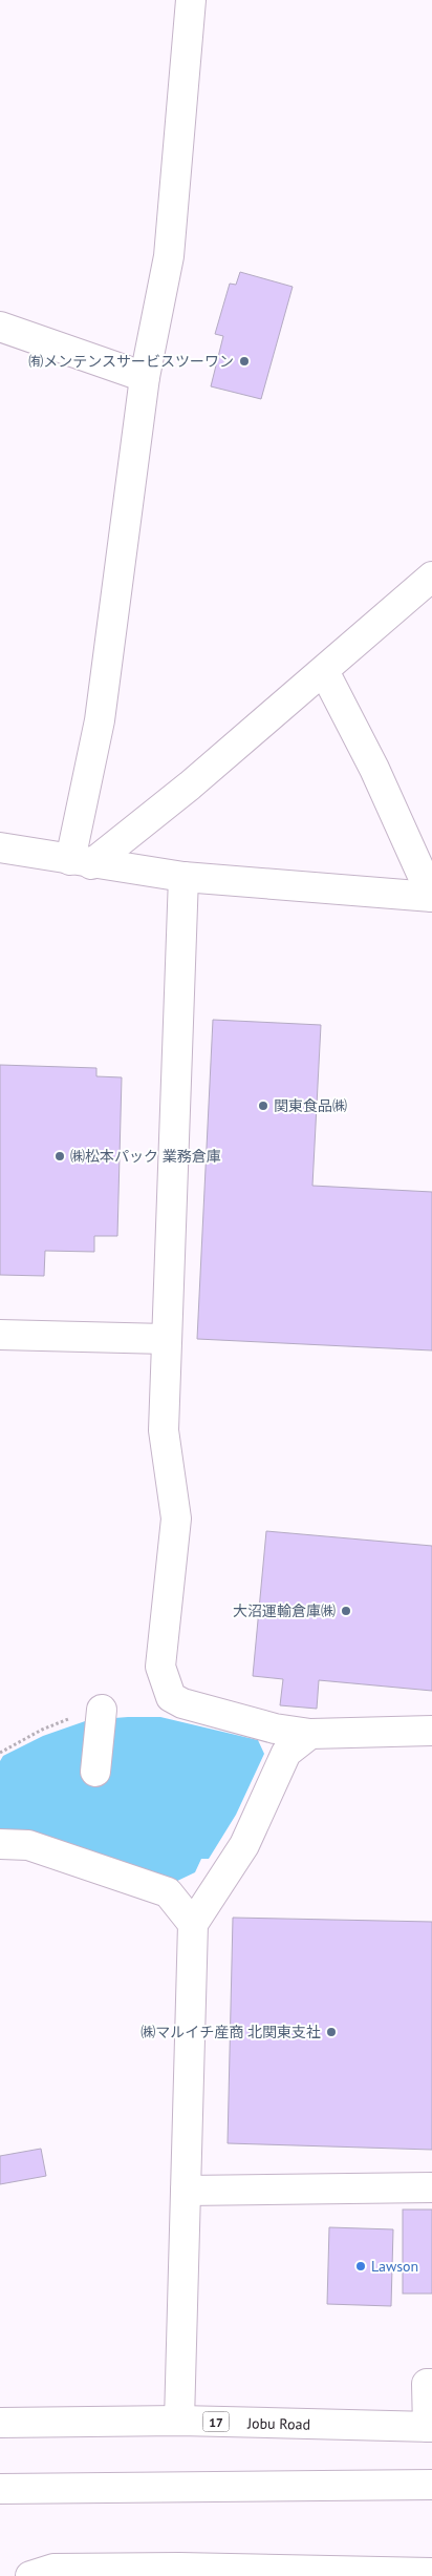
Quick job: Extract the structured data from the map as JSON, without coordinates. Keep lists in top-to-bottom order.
{
  "streets": {
    "main road": ["17", "Jobu Road"]
  },
  "places": [
    "㈲メンテンスサービスツーワン",
    "関東食品㈱",
    "㈱松本パック 業務倉庫",
    "大沼運輸倉庫㈱",
    "㈱マルイチ産商 北関東支社",
    "Lawson"
  ]
}
